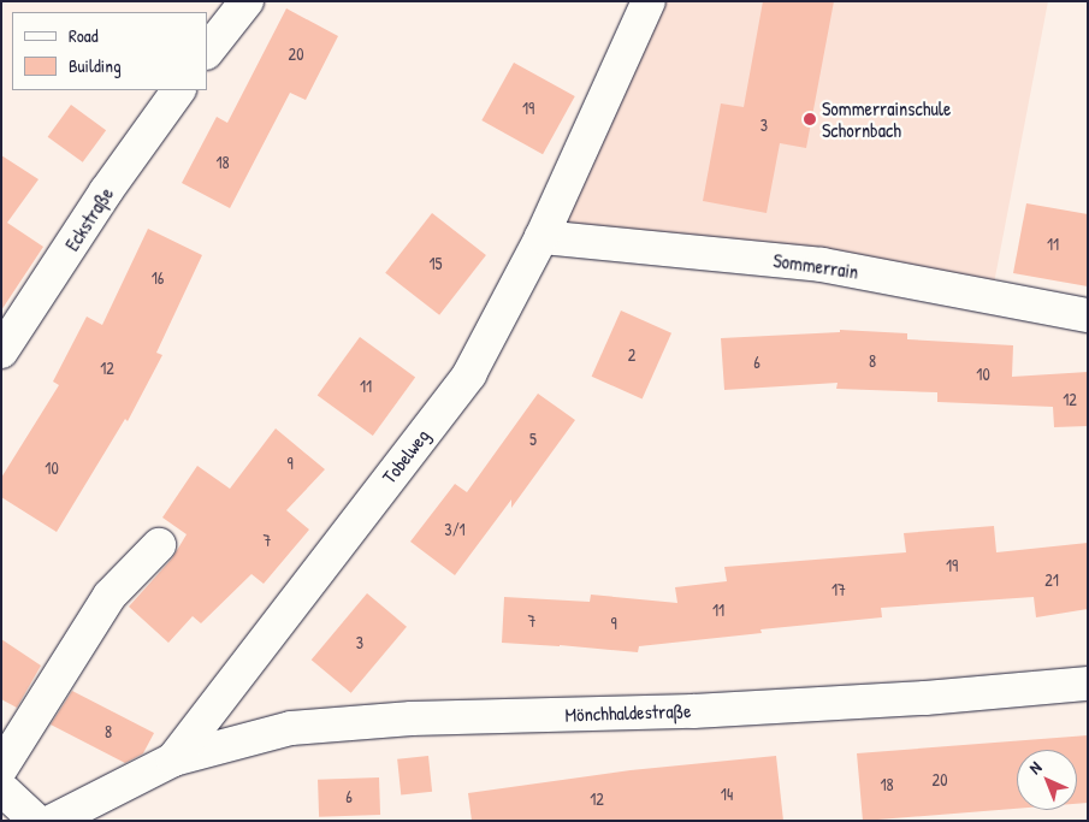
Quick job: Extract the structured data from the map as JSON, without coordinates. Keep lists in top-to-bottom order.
{
  "streets": {
    "street": [
      "Eckstraße",
      "Sommerrain",
      "Tobelweg",
      "Mönchhaldestraße"
    ]
  },
  "crossings": [
    ["Sommerrain", "Tobelweg"],
    ["Tobelweg", "Mönchhaldestraße"]
  ],
  "places": ["Sommerrainschule Schornbach"],
  "house_numbers": [
    "20",
    "19",
    "3",
    "18",
    "11",
    "15",
    "16",
    "2",
    "8",
    "6",
    "12",
    "10",
    "11",
    "12",
    "5",
    "9",
    "10",
    "3/1",
    "7",
    "19",
    "21",
    "17",
    "11",
    "7",
    "9",
    "3",
    "8",
    "20",
    "18",
    "14",
    "6",
    "12"
  ],
  "legend": ["Road", "Building"],
  "north": "top left"
}
